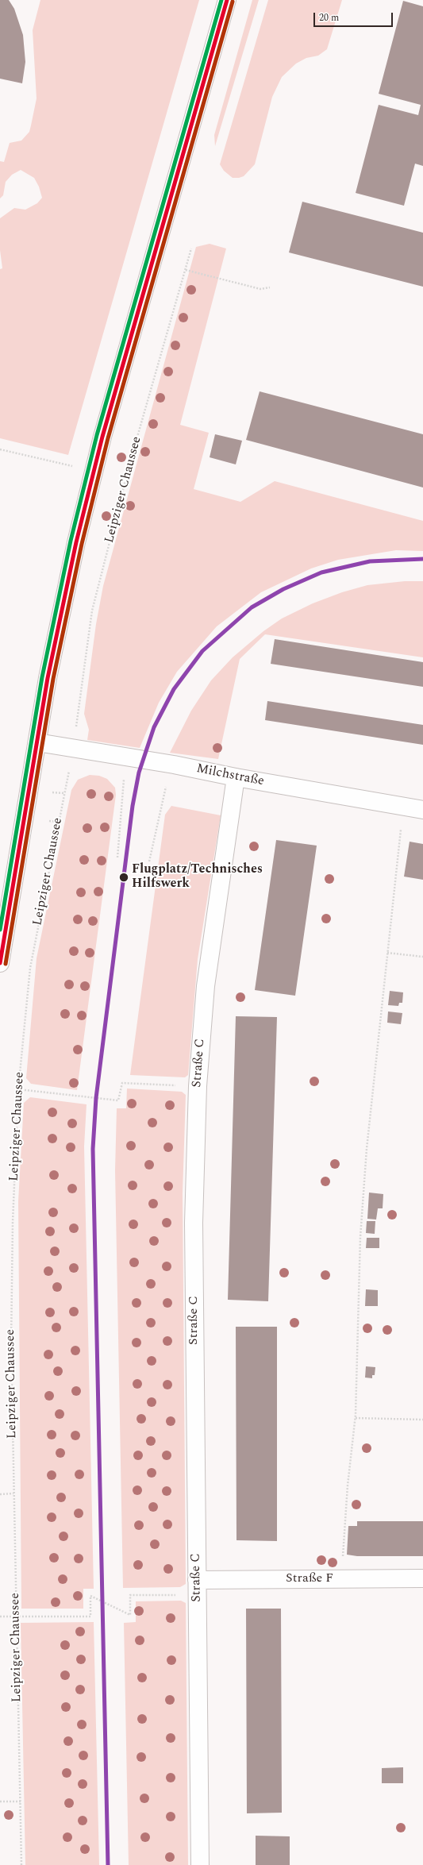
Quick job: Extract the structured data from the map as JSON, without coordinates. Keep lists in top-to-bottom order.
{
  "streets": {
    "street": ["Milchstraße", "Straße C", "Straße F"],
    "path": ["Leipziger Chaussee"]
  },
  "crossings": [
    ["Milchstraße", "Straße C"],
    ["Straße C", "Straße F"]
  ],
  "places": ["Flugplatz/Technisches Hilfswerk"],
  "scale_bar": "20 m"
}
